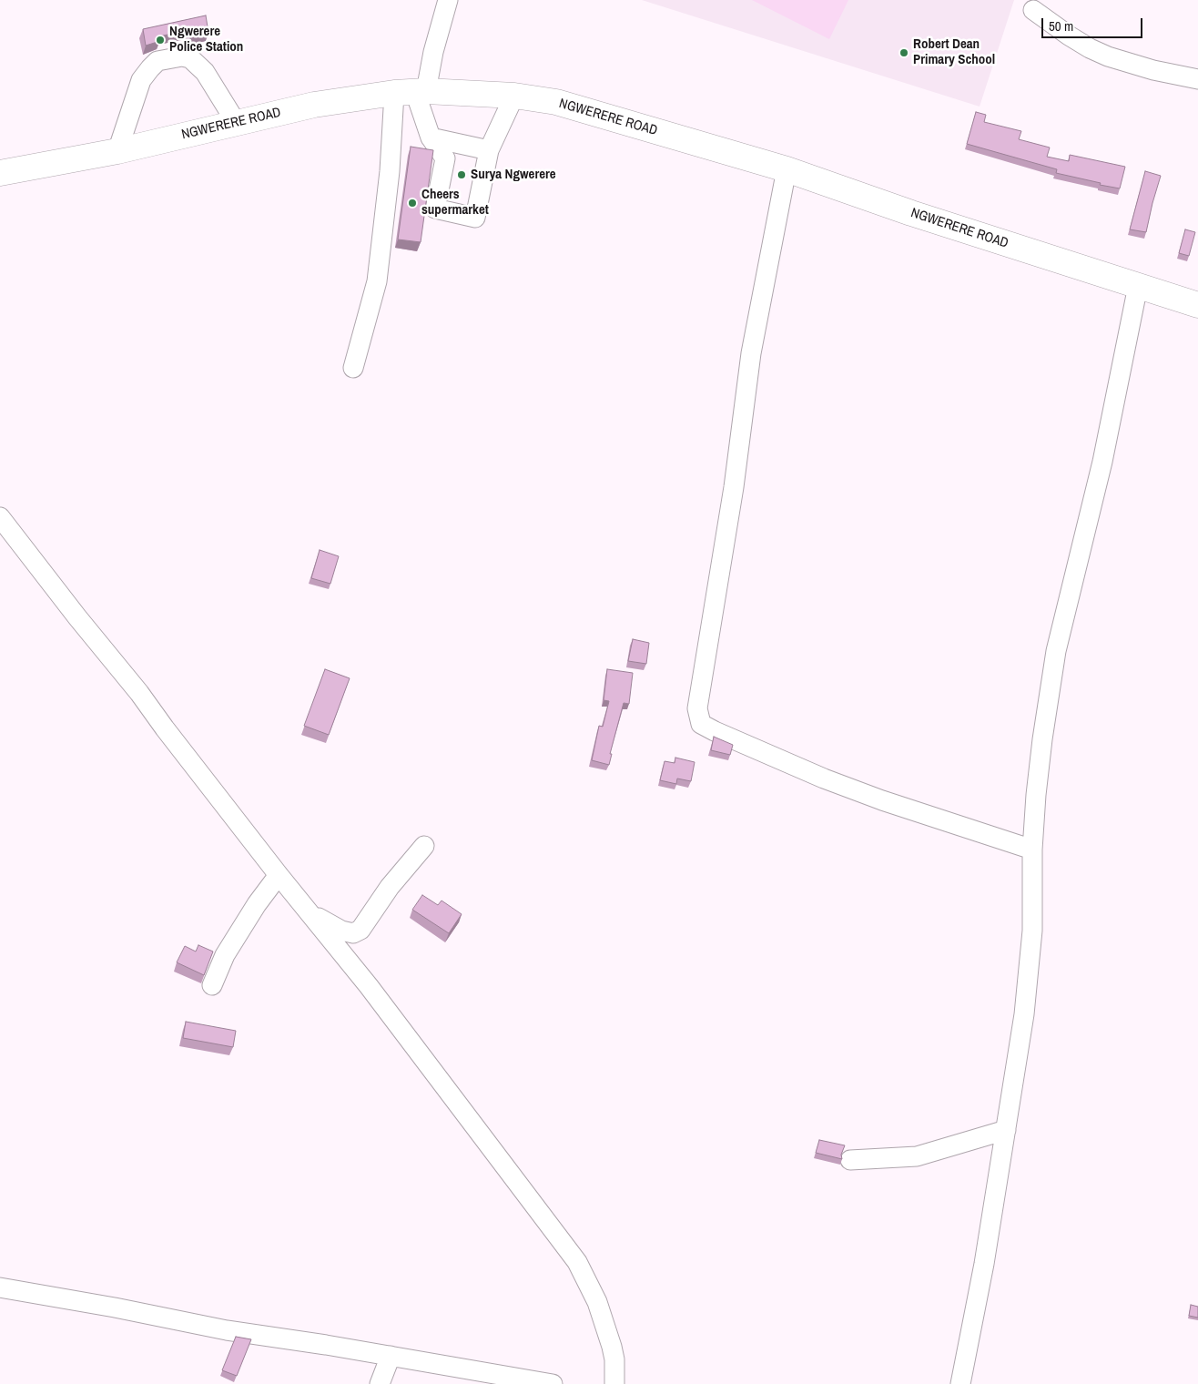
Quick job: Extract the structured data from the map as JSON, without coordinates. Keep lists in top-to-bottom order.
{
  "streets": {
    "main road": ["NGWERERE ROAD"]
  },
  "places": [
    "Ngwerere Police Station",
    "Robert Dean Primary School",
    "Surya Ngwerere",
    "Cheers supermarket"
  ],
  "scale_bar": "50 m"
}
